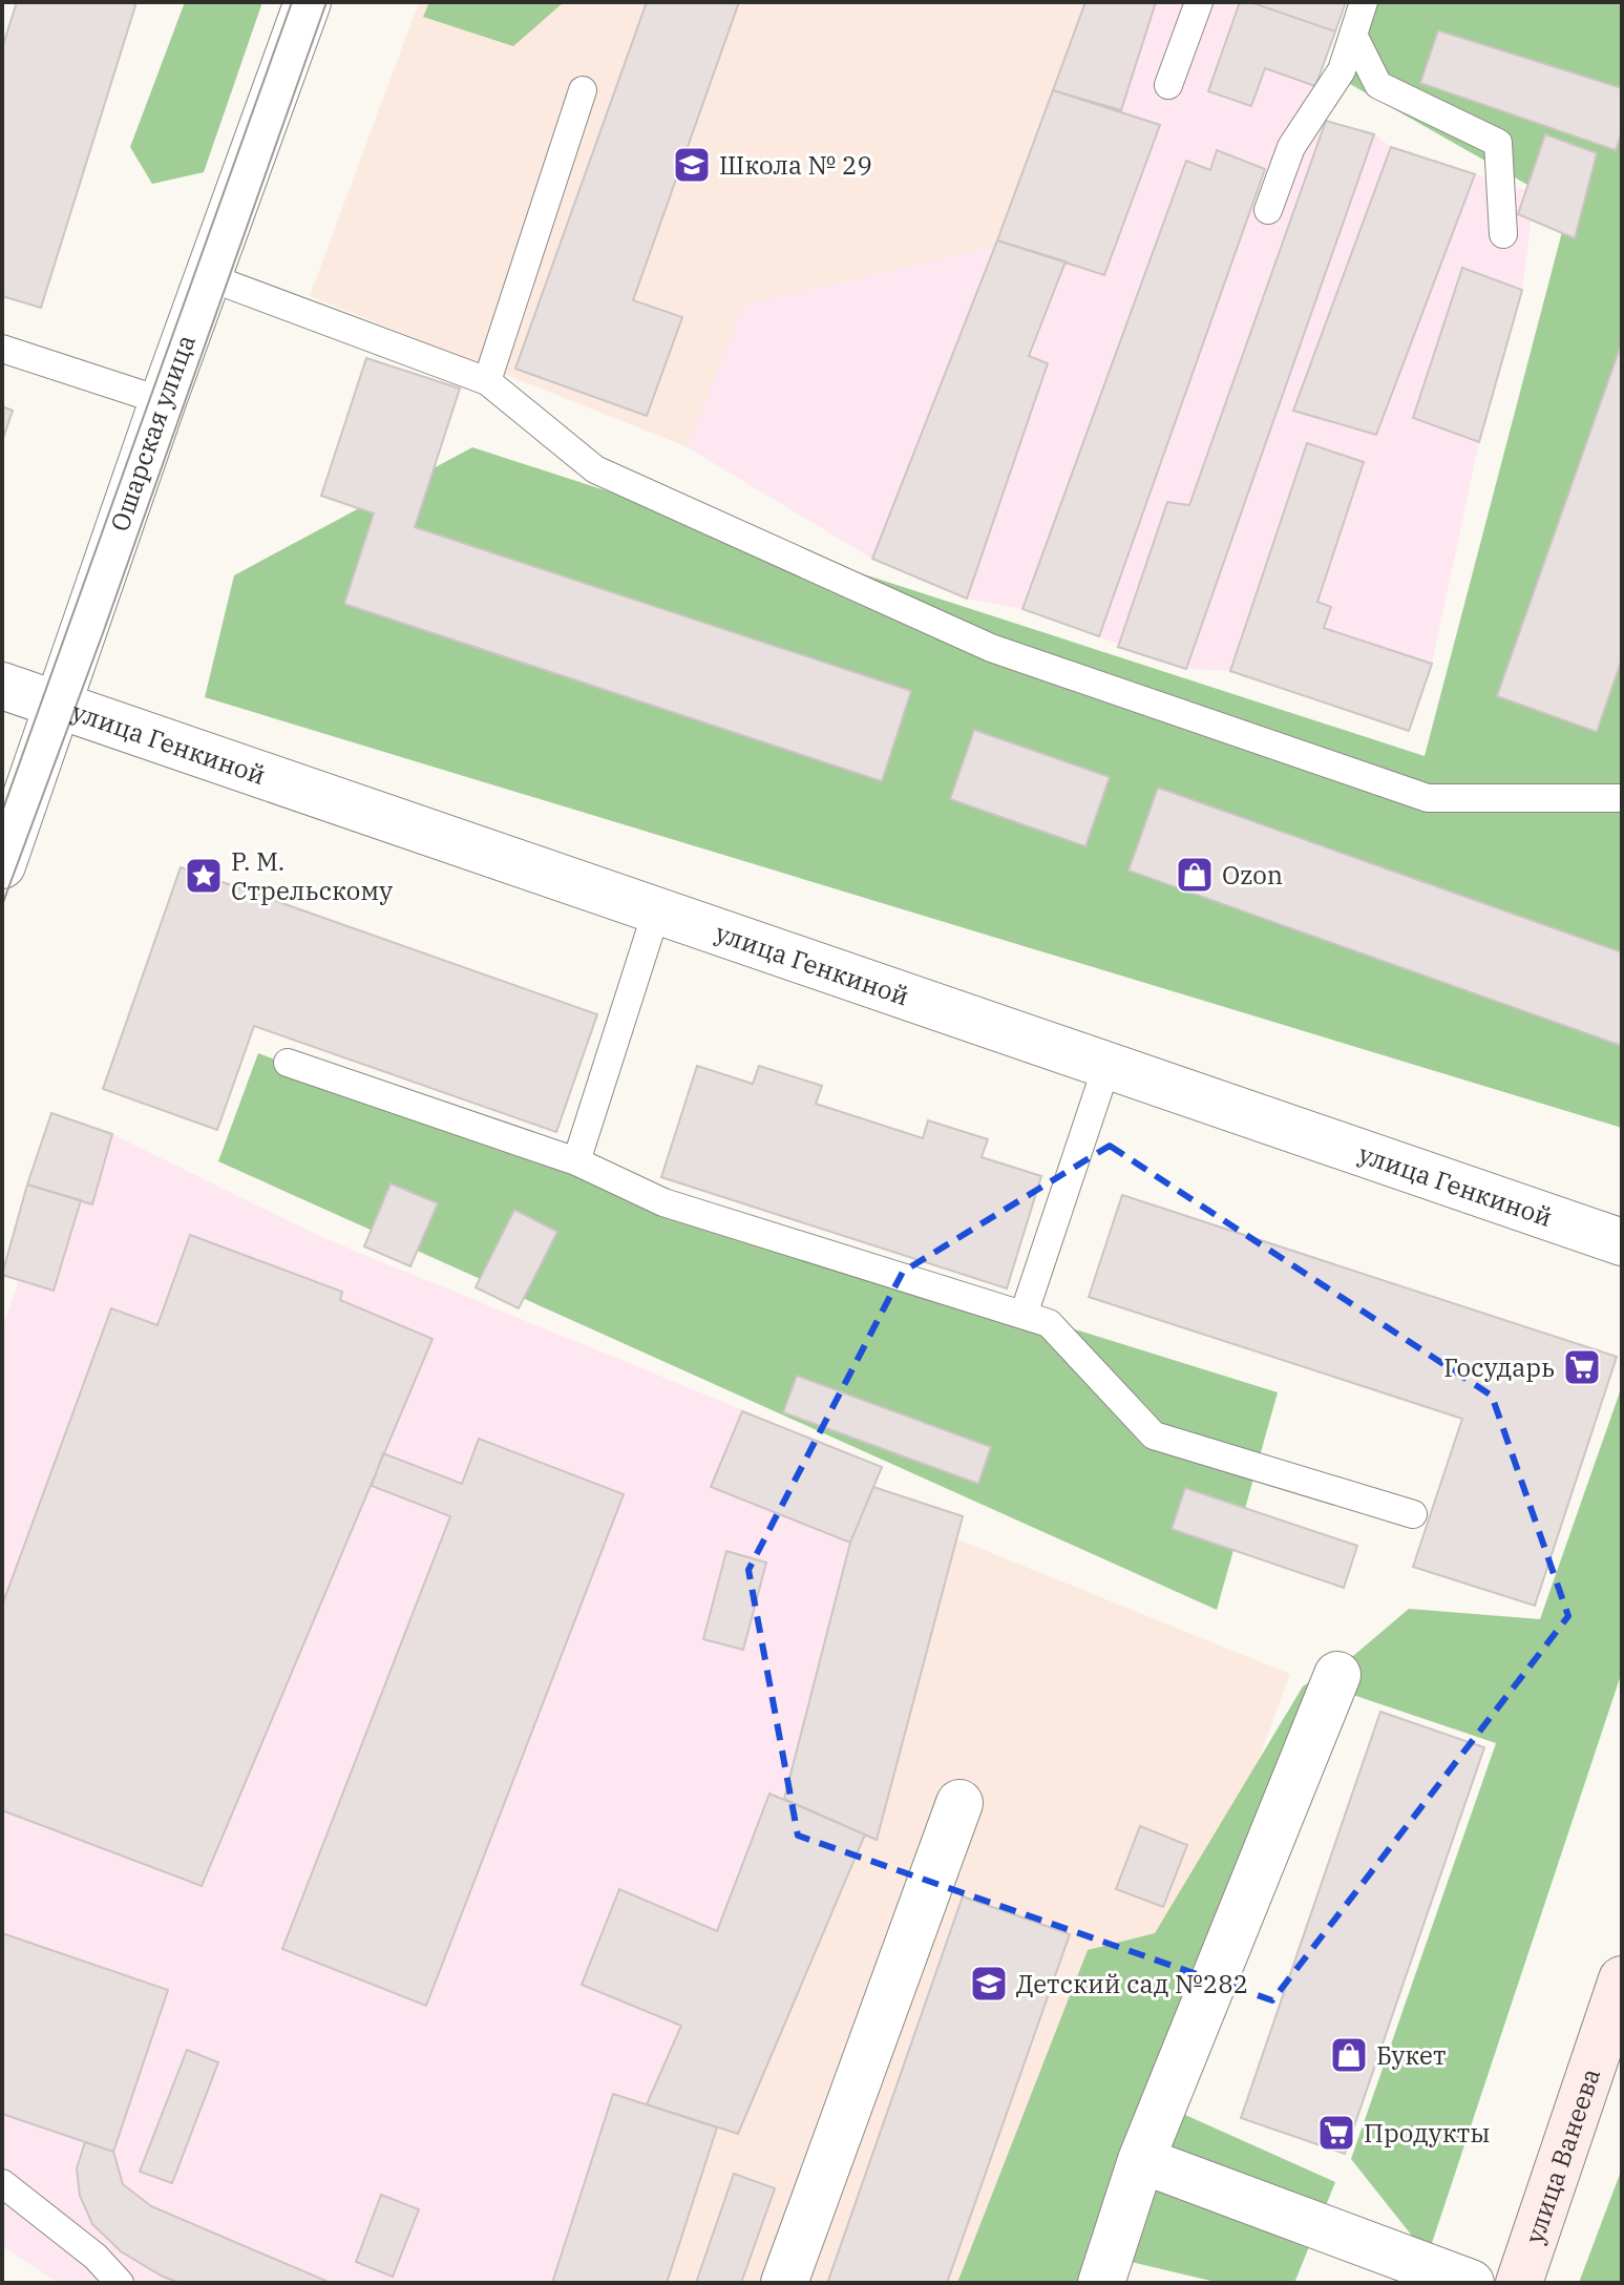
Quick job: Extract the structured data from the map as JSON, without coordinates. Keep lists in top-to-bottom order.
{
  "streets": {
    "main road": ["улица Ванеева"],
    "street": ["Ошарская улица", "улица Генкиной"]
  },
  "crossings": [
    ["Ошарская улица", "улица Генкиной"]
  ],
  "places": {
    "school or university": ["Школа № 29", "Детский сад №282"],
    "shop": ["Ozon", "Букет"],
    "place": ["Р. М. Стрельскому"],
    "supermarket": ["Государь", "Продукты"]
  }
}
